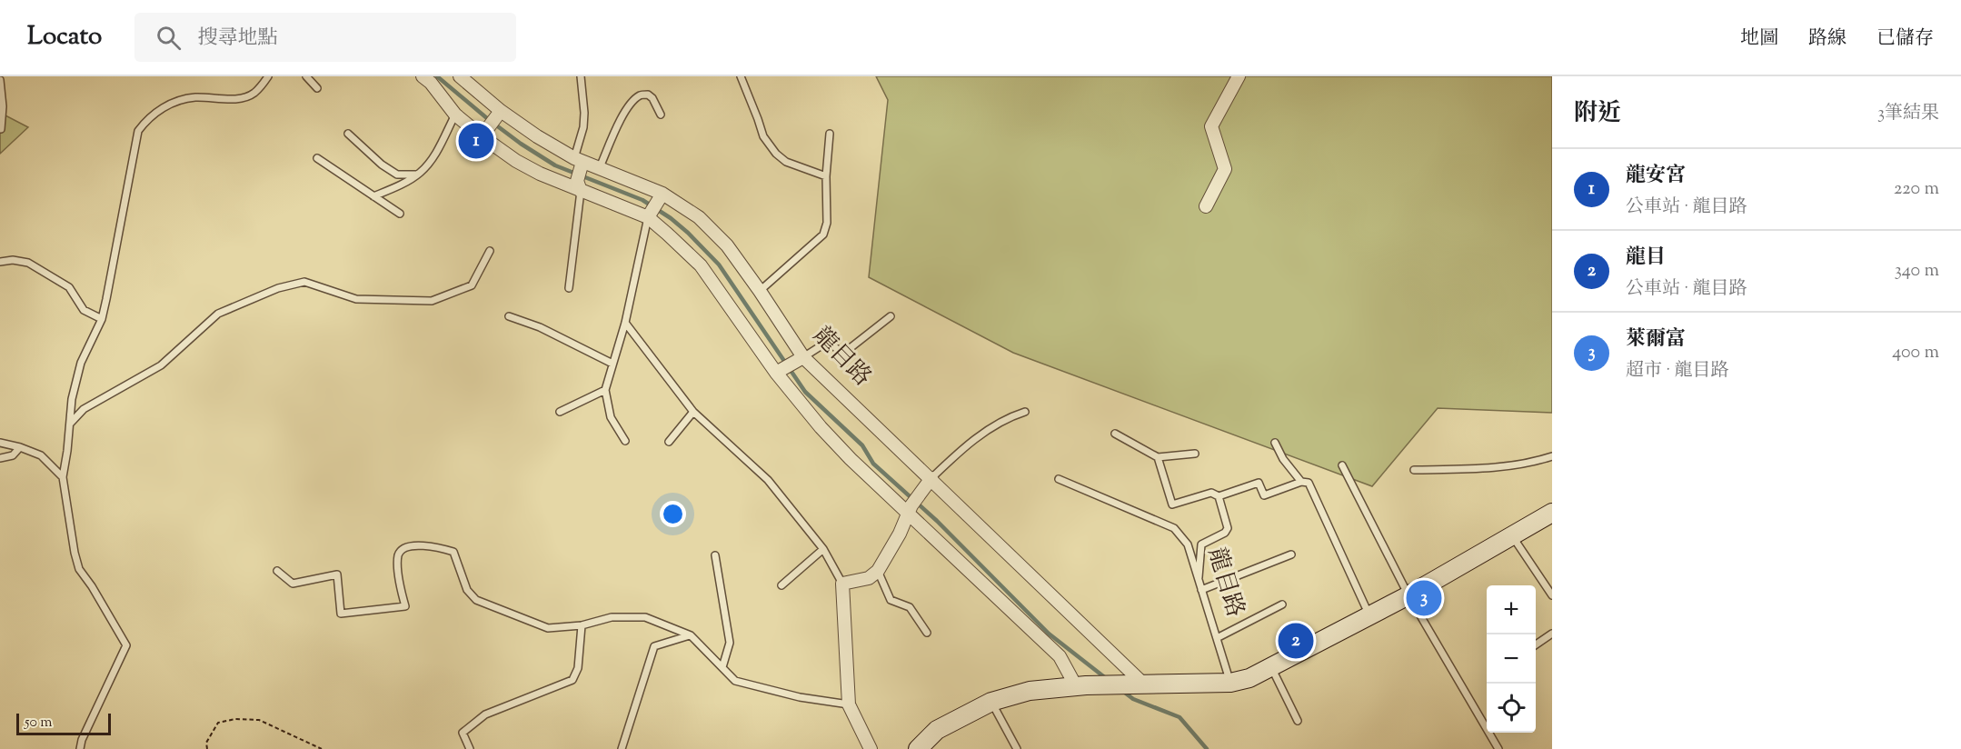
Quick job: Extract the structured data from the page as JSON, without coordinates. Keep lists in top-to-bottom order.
{
  "streets": {
    "street": ["龍目路"]
  },
  "scale_bar": "50 m",
  "page": {
    "header": "Locato",
    "search": "搜尋地點",
    "nav": ["地圖", "路線", "已儲存"],
    "heading": ["附近", "3筆結果"],
    "pins": ["1", "3", "2"],
    "list": [
      {
        "mark": "1",
        "name": "龍安宮",
        "note": "公車站 · 龍目路",
        "value": "220 m"
      },
      {
        "mark": "2",
        "name": "龍目",
        "note": "公車站 · 龍目路",
        "value": "340 m"
      },
      {
        "mark": "3",
        "name": "萊爾富",
        "note": "超市 · 龍目路",
        "value": "400 m"
      }
    ],
    "map_buttons": ["+", "−"],
    "scale": "50 m"
  }
}
